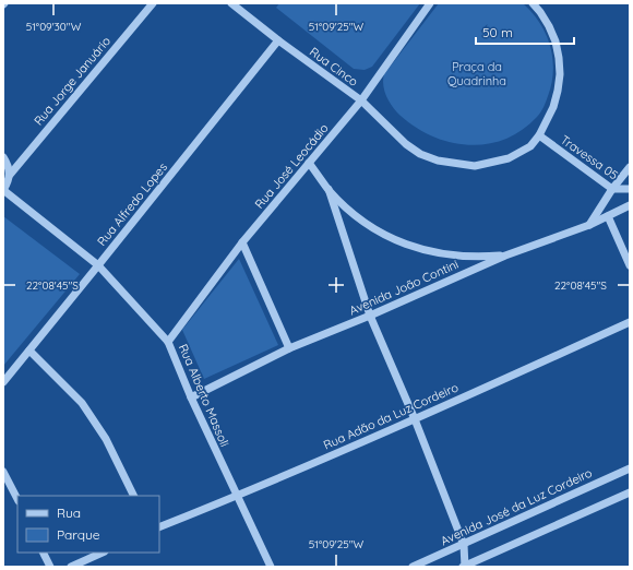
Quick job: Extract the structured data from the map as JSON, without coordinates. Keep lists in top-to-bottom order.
{
  "streets": {
    "street": [
      "Rua Cinco",
      "Rua Jorge Januário",
      "Travessa 05",
      "Rua José Leocádio",
      "Rua Alfredo Lopes",
      "Avenida João Contini",
      "Rua Alberto Massoli",
      "Rua Adão da Luz Cordeiro",
      "Avenida José da Luz Cordeiro"
    ]
  },
  "crossings": [
    ["Rua Cinco", "Travessa 05"],
    ["Rua Cinco", "Rua José Leocádio"],
    ["Rua Cinco", "Rua Alfredo Lopes"],
    ["Rua Jorge Januário", "Rua Alberto Massoli"],
    ["Rua José Leocádio", "Rua Alberto Massoli"],
    ["Rua Alfredo Lopes", "Rua Alberto Massoli"],
    ["Avenida João Contini", "Rua Alberto Massoli"],
    ["Rua Alberto Massoli", "Rua Adão da Luz Cordeiro"]
  ],
  "parks": ["Praça da Quadrinha"],
  "legend": ["Rua", "Parque"],
  "scale_bar": "50 m",
  "coordinates": ["51°09'30\"W", "51°09'25\"W", "22°08'45\"S"]
}
